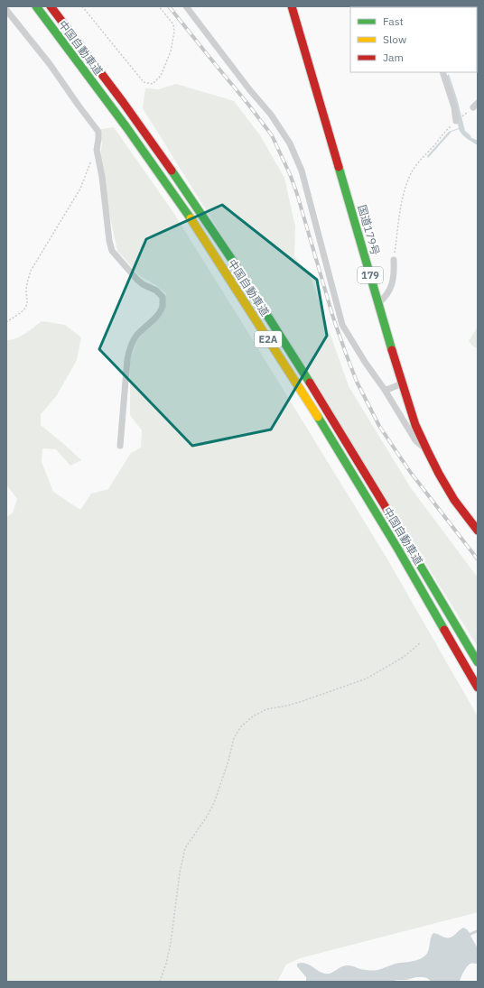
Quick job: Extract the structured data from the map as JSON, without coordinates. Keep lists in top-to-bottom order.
{
  "streets": {
    "highway": [
      "中国自動車道",
      "国道179号",
      "179",
      "E2A"
    ]
  },
  "legend": ["Fast", "Slow", "Jam"]
}
